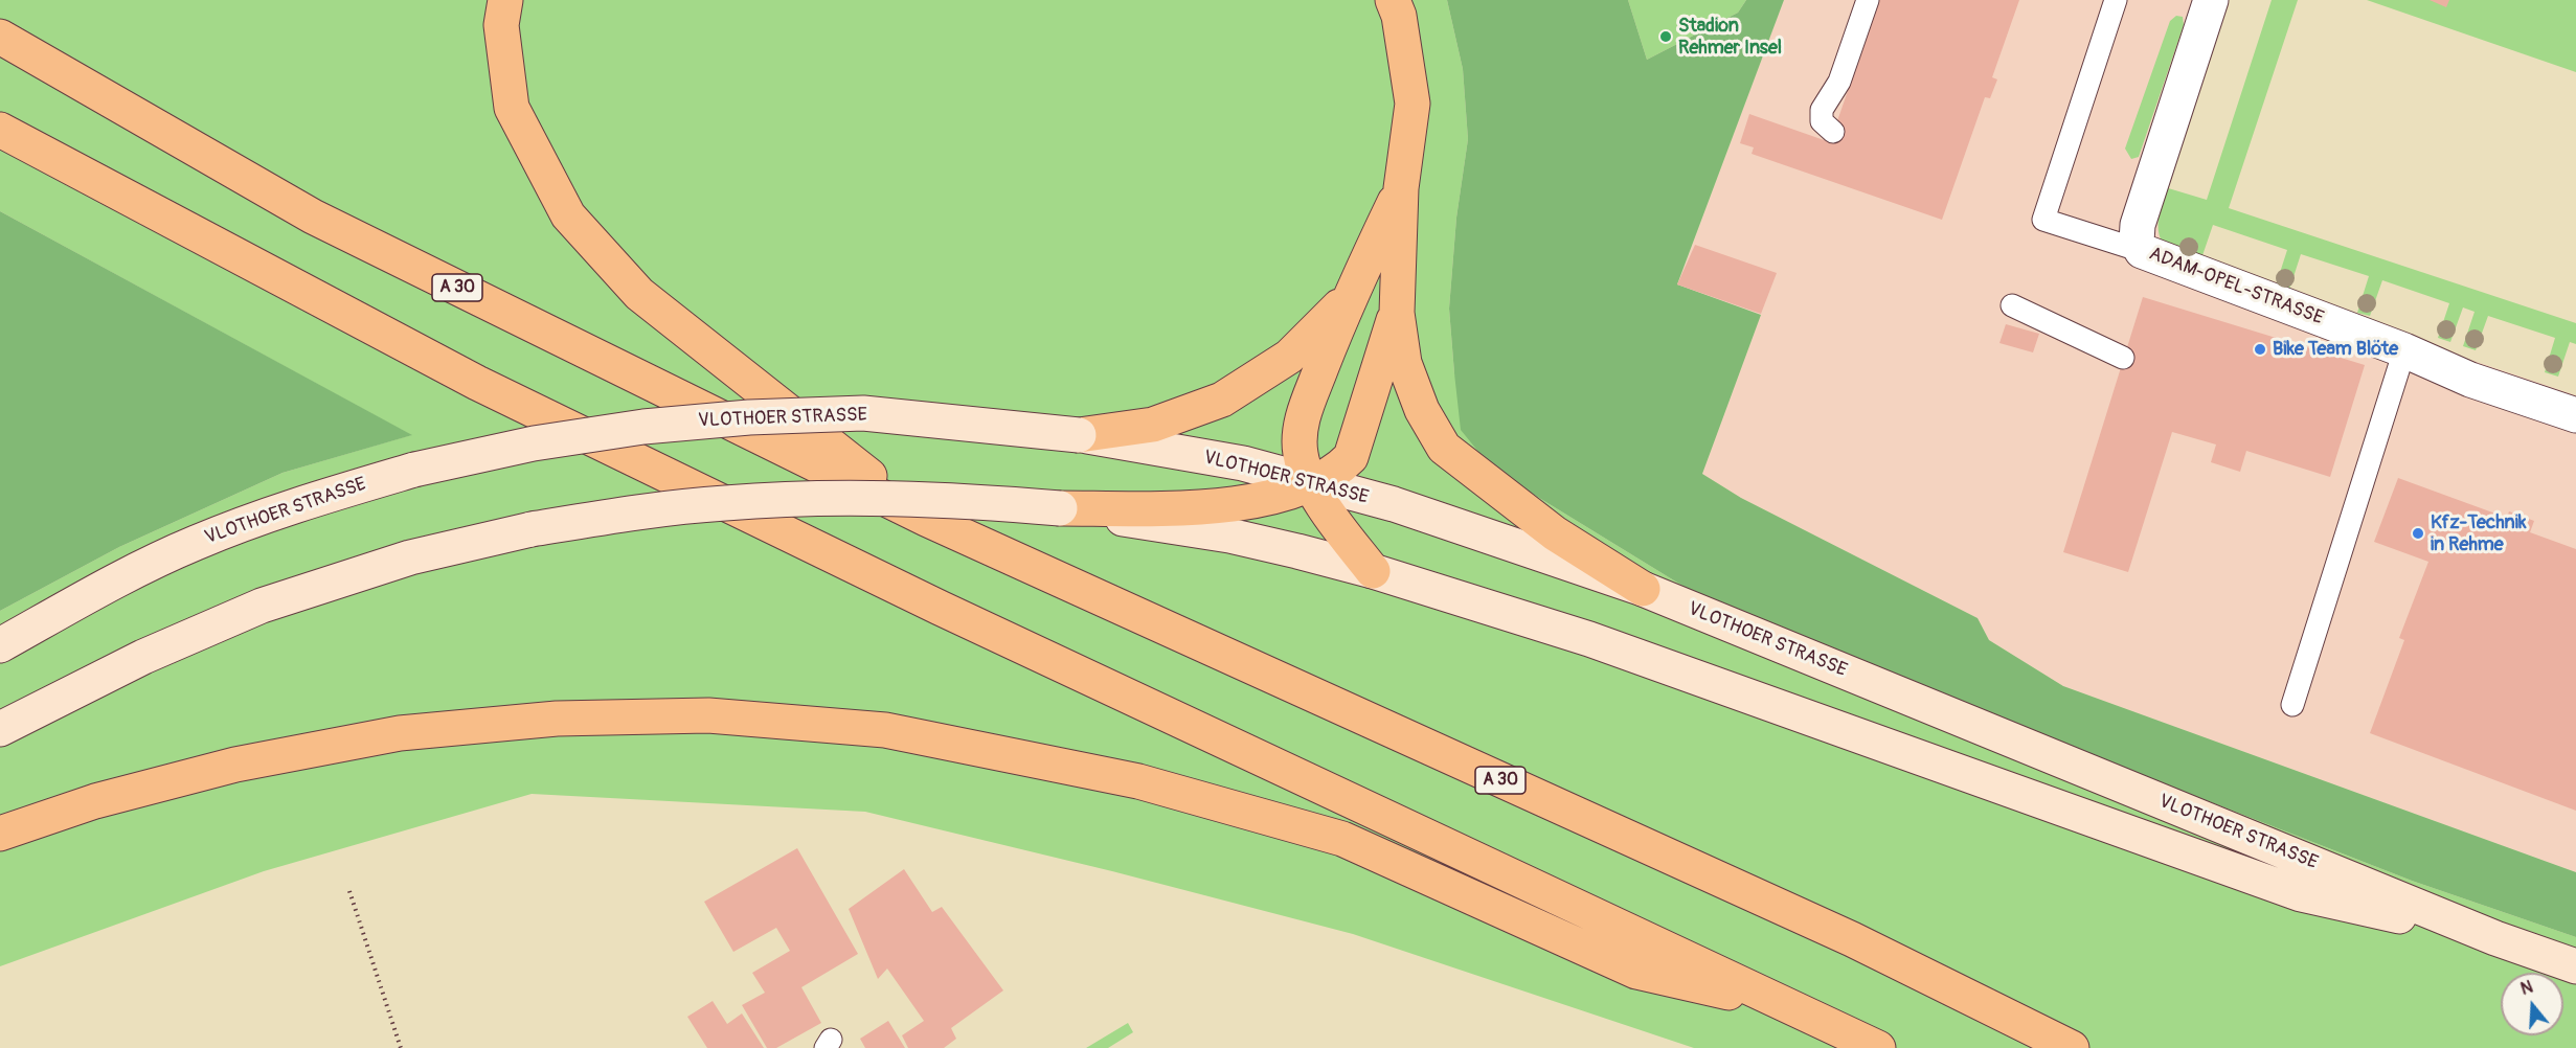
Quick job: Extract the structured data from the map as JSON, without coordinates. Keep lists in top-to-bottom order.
{
  "streets": {
    "highway": ["A 30"],
    "main road": ["VLOTHOER STRASSE"],
    "street": ["ADAM-OPEL-STRASSE"]
  },
  "places": ["Stadion Rehmer Insel", "Bike Team Blöte", "Kfz-Technik in Rehme"],
  "north": "top"
}
